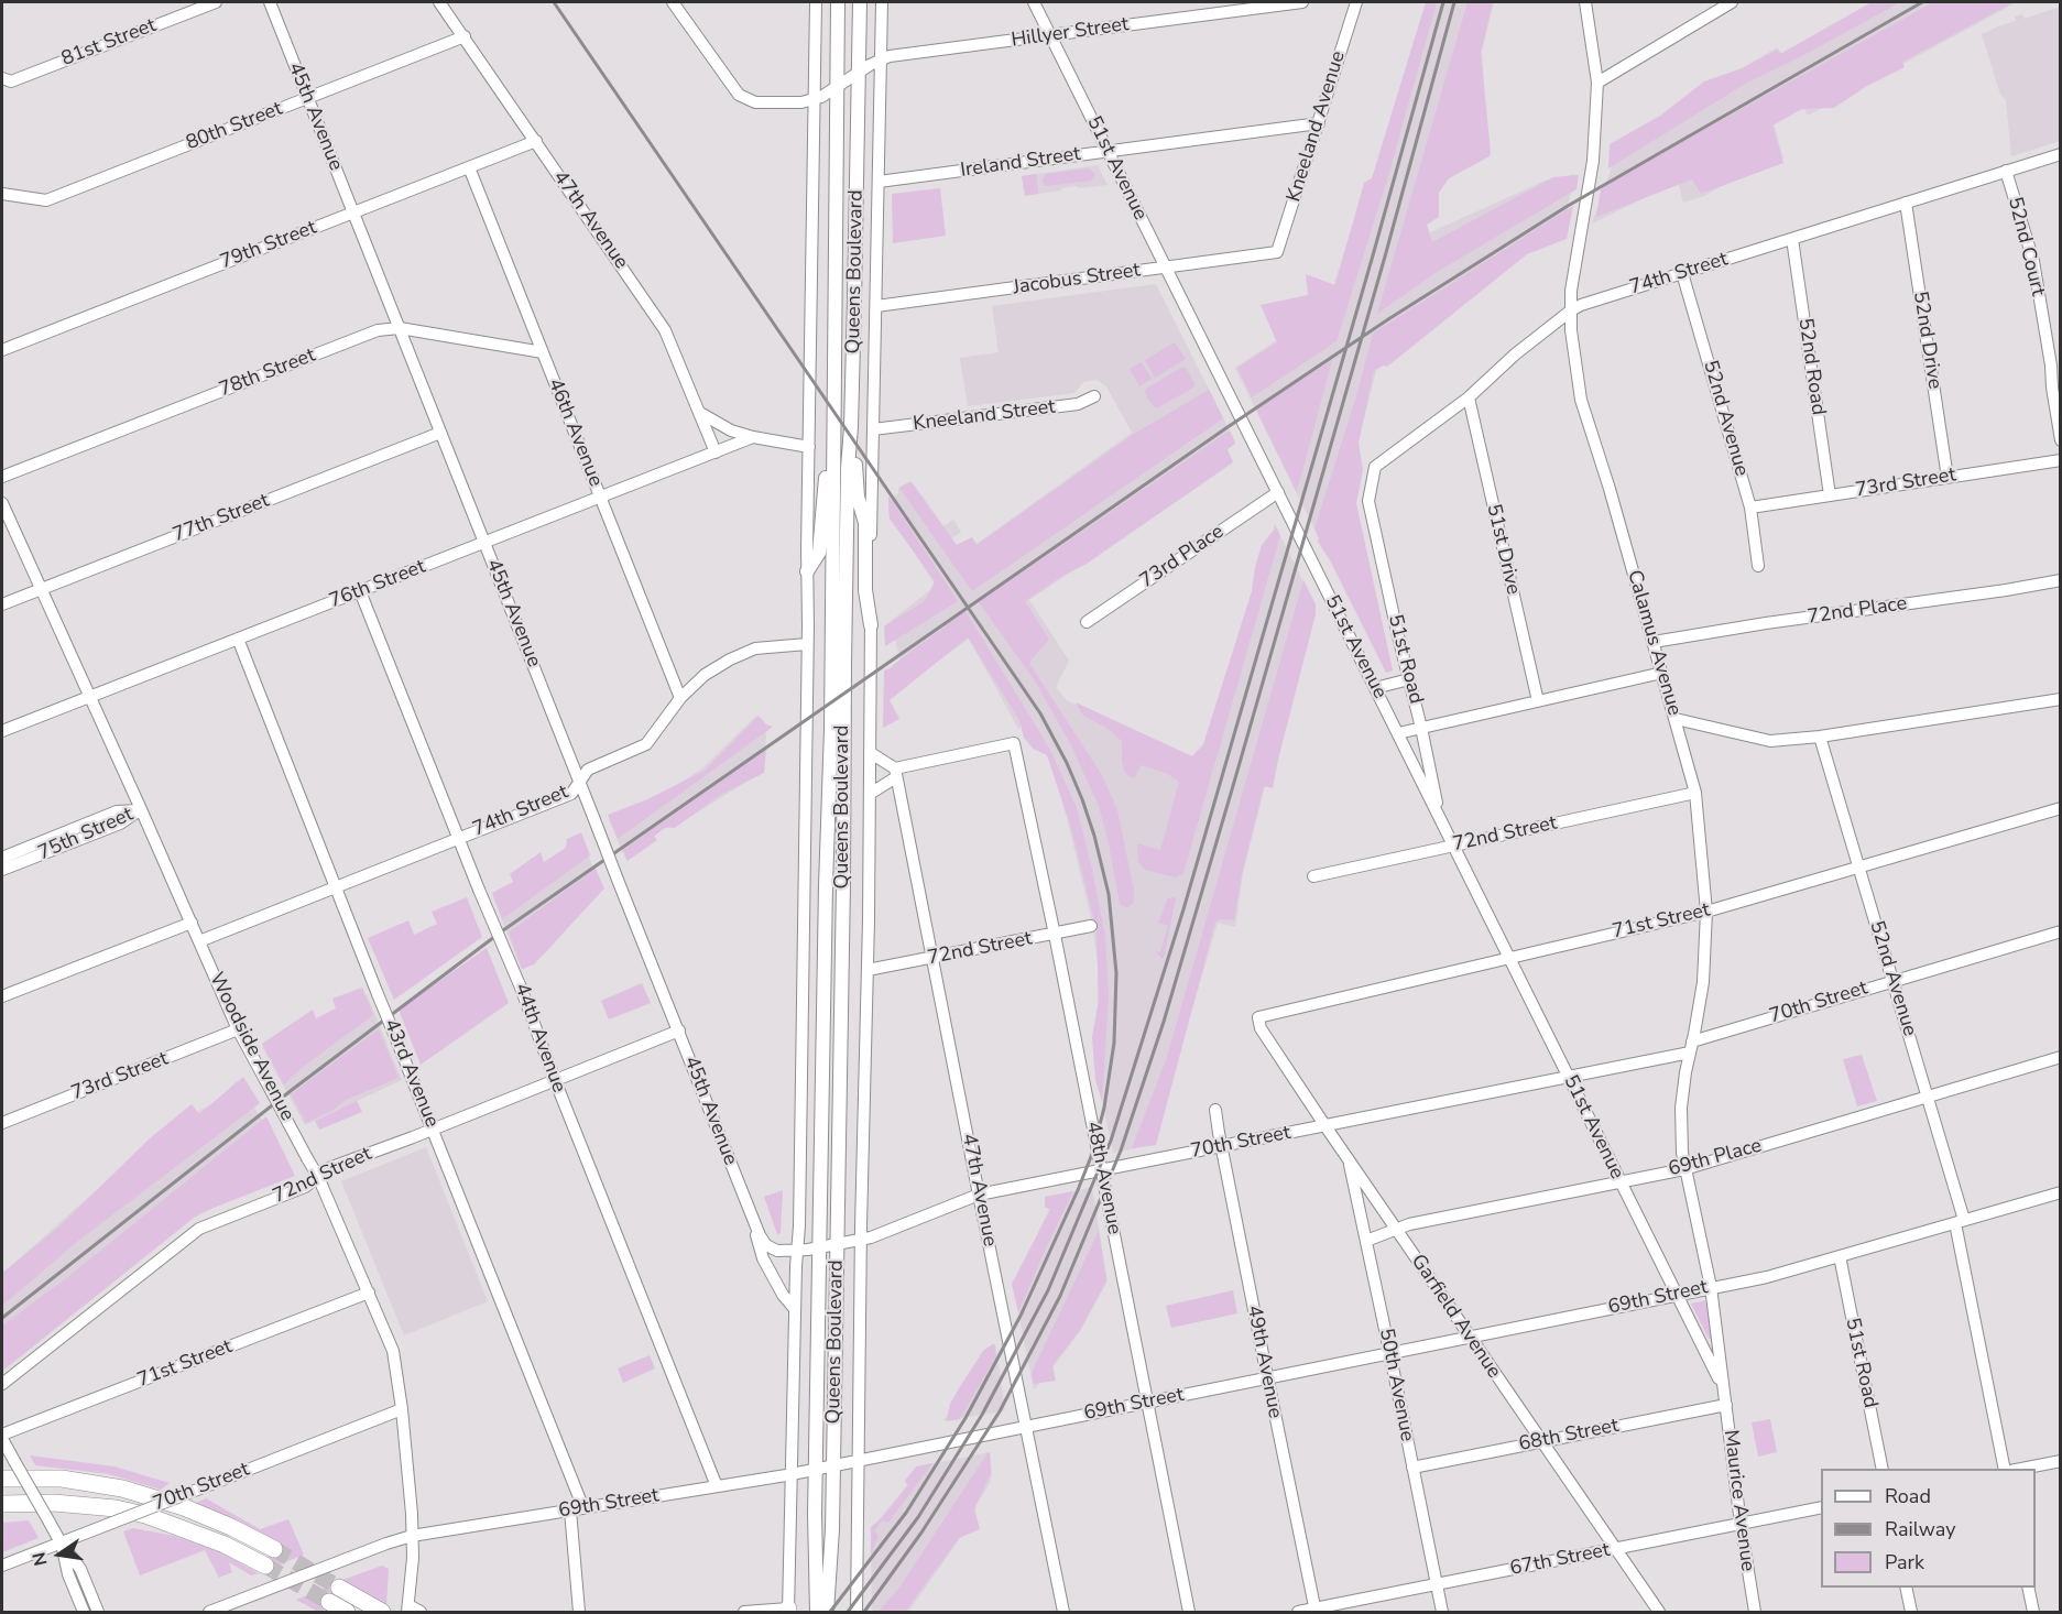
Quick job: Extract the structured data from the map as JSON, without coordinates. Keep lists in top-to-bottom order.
{
  "streets": {
    "main road": ["Queens Boulevard"],
    "street": [
      "Hillyer Street",
      "81st Street",
      "45th Avenue",
      "80th Street",
      "Kneeland Avenue",
      "Ireland Street",
      "51st Avenue",
      "47th Avenue",
      "79th Street",
      "52nd Court",
      "74th Street",
      "Jacobus Street",
      "52nd Drive",
      "52nd Road",
      "78th Street",
      "Kneeland Street",
      "52nd Avenue",
      "46th Avenue",
      "73rd Street",
      "77th Street",
      "51st Drive",
      "73rd Place",
      "76th Street",
      "72nd Place",
      "Calamus Avenue",
      "51st Road",
      "75th Street",
      "72nd Street",
      "71st Street",
      "70th Street",
      "44th Avenue",
      "Woodside Avenue",
      "43rd Avenue",
      "69th Place",
      "48th Avenue",
      "69th Street",
      "Garfield Avenue",
      "49th Avenue",
      "50th Avenue",
      "68th Street",
      "Maurice Avenue",
      "67th Street"
    ]
  },
  "crossings": [
    ["Hillyer Street", "51st Avenue"],
    ["Hillyer Street", "Queens Boulevard"],
    ["45th Avenue", "80th Street"],
    ["45th Avenue", "79th Street"],
    ["45th Avenue", "Queens Boulevard"],
    ["45th Avenue", "74th Street"],
    ["45th Avenue", "78th Street"],
    ["45th Avenue", "77th Street"],
    ["45th Avenue", "76th Street"],
    ["45th Avenue", "72nd Street"],
    ["45th Avenue", "70th Street"],
    ["80th Street", "47th Avenue"],
    ["Kneeland Avenue", "Ireland Street"],
    ["Kneeland Avenue", "Jacobus Street"],
    ["Ireland Street", "51st Avenue"],
    ["Ireland Street", "Queens Boulevard"],
    ["51st Avenue", "Jacobus Street"],
    ["51st Avenue", "73rd Place"],
    ["51st Avenue", "51st Road"],
    ["51st Avenue", "72nd Street"],
    ["51st Avenue", "71st Street"],
    ["51st Avenue", "70th Street"],
    ["51st Avenue", "69th Place"],
    ["51st Avenue", "69th Street"],
    ["51st Avenue", "Maurice Avenue"],
    ["47th Avenue", "79th Street"],
    ["47th Avenue", "76th Street"],
    ["47th Avenue", "72nd Street"],
    ["47th Avenue", "70th Street"],
    ["47th Avenue", "48th Avenue"],
    ["47th Avenue", "69th Street"],
    ["79th Street", "46th Avenue"],
    ["52nd Court", "74th Street"],
    ["Queens Boulevard", "74th Street"],
    ["Queens Boulevard", "Jacobus Street"],
    ["Queens Boulevard", "Kneeland Street"],
    ["Queens Boulevard", "72nd Street"],
    ["Queens Boulevard", "70th Street"],
    ["Queens Boulevard", "69th Street"],
    ["74th Street", "52nd Drive"],
    ["74th Street", "52nd Road"],
    ["74th Street", "52nd Avenue"],
    ["74th Street", "46th Avenue"],
    ["74th Street", "51st Drive"],
    ["74th Street", "Calamus Avenue"],
    ["74th Street", "51st Road"],
    ["74th Street", "44th Avenue"],
    ["74th Street", "Woodside Avenue"],
    ["74th Street", "43rd Avenue"],
    ["52nd Drive", "73rd Street"],
    ["52nd Road", "73rd Street"],
    ["78th Street", "46th Avenue"],
    ["52nd Avenue", "73rd Street"],
    ["52nd Avenue", "71st Street"],
    ["52nd Avenue", "70th Street"],
    ["52nd Avenue", "69th Place"],
    ["52nd Avenue", "69th Street"],
    ["46th Avenue", "76th Street"],
    ["73rd Street", "Woodside Avenue"],
    ["77th Street", "Woodside Avenue"],
    ["76th Street", "44th Avenue"],
    ["76th Street", "Woodside Avenue"],
    ["76th Street", "43rd Avenue"],
    ["72nd Place", "Calamus Avenue"],
    ["Calamus Avenue", "72nd Street"],
    ["Calamus Avenue", "71st Street"],
    ["Calamus Avenue", "70th Street"],
    ["Calamus Avenue", "69th Place"],
    ["Calamus Avenue", "69th Street"],
    ["Calamus Avenue", "Maurice Avenue"],
    ["51st Road", "69th Street"],
    ["75th Street", "Woodside Avenue"],
    ["72nd Street", "44th Avenue"],
    ["72nd Street", "Woodside Avenue"],
    ["72nd Street", "43rd Avenue"],
    ["72nd Street", "48th Avenue"],
    ["71st Street", "Woodside Avenue"],
    ["71st Street", "Garfield Avenue"],
    ["70th Street", "Woodside Avenue"],
    ["70th Street", "48th Avenue"],
    ["70th Street", "Garfield Avenue"],
    ["70th Street", "49th Avenue"],
    ["44th Avenue", "69th Street"],
    ["Woodside Avenue", "69th Street"],
    ["43rd Avenue", "69th Street"],
    ["69th Place", "Garfield Avenue"],
    ["69th Place", "50th Avenue"],
    ["48th Avenue", "69th Street"],
    ["69th Street", "Garfield Avenue"],
    ["69th Street", "49th Avenue"],
    ["69th Street", "50th Avenue"],
    ["69th Street", "Maurice Avenue"],
    ["Garfield Avenue", "50th Avenue"],
    ["Garfield Avenue", "68th Street"],
    ["Garfield Avenue", "67th Street"],
    ["49th Avenue", "67th Street"],
    ["50th Avenue", "68th Street"],
    ["50th Avenue", "67th Street"],
    ["68th Street", "Maurice Avenue"],
    ["Maurice Avenue", "67th Street"]
  ],
  "legend": ["Road", "Railway", "Park"],
  "north": "left"
}
